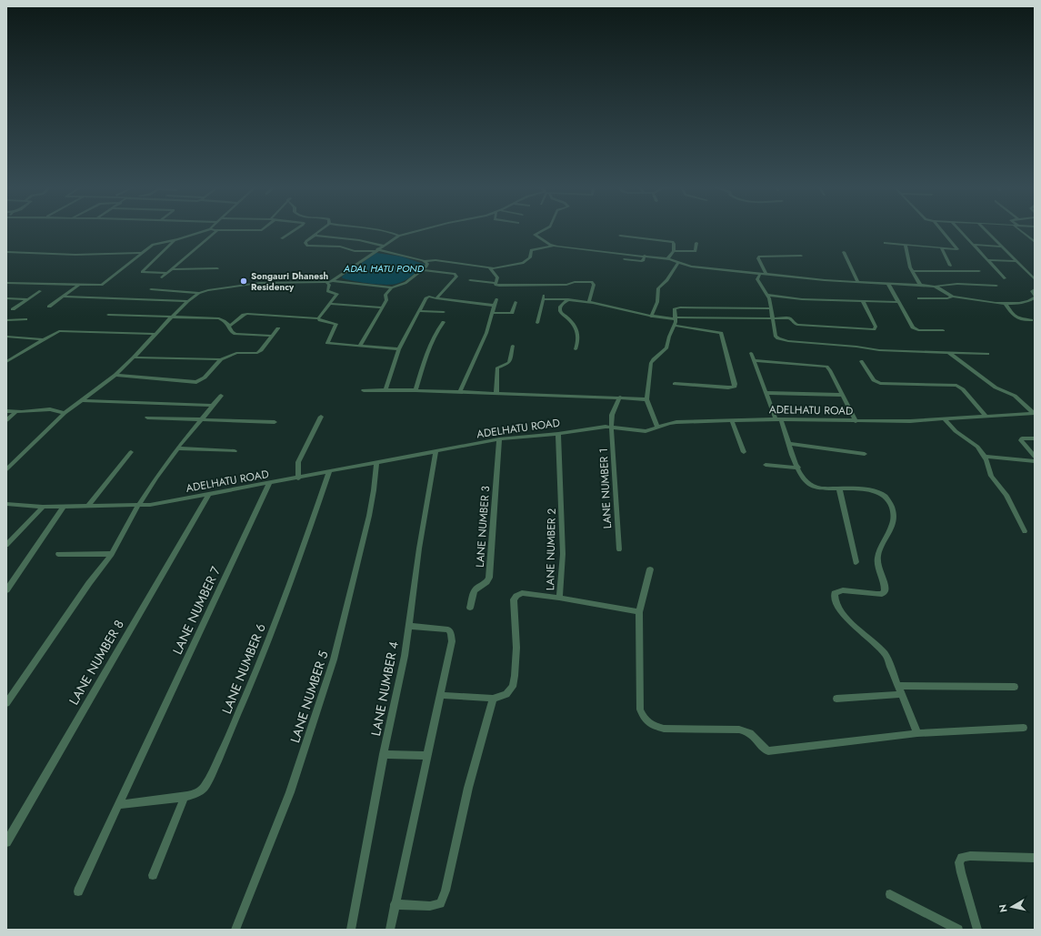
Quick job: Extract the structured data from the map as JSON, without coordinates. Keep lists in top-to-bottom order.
{
  "streets": {
    "street": [
      "ADELHATU ROAD",
      "LANE NUMBER 1",
      "LANE NUMBER 3",
      "LANE NUMBER 2",
      "LANE NUMBER 7",
      "LANE NUMBER 8",
      "LANE NUMBER 6",
      "LANE NUMBER 4",
      "LANE NUMBER 5"
    ]
  },
  "crossings": [
    ["ADELHATU ROAD", "LANE NUMBER 1"],
    ["ADELHATU ROAD", "LANE NUMBER 3"],
    ["ADELHATU ROAD", "LANE NUMBER 2"],
    ["ADELHATU ROAD", "LANE NUMBER 7"],
    ["ADELHATU ROAD", "LANE NUMBER 8"],
    ["ADELHATU ROAD", "LANE NUMBER 6"],
    ["ADELHATU ROAD", "LANE NUMBER 4"],
    ["ADELHATU ROAD", "LANE NUMBER 5"],
    ["LANE NUMBER 7", "LANE NUMBER 6"]
  ],
  "water": ["ADAL HATU POND"],
  "places": ["Songauri Dhanesh Residency"],
  "north": "left"
}
